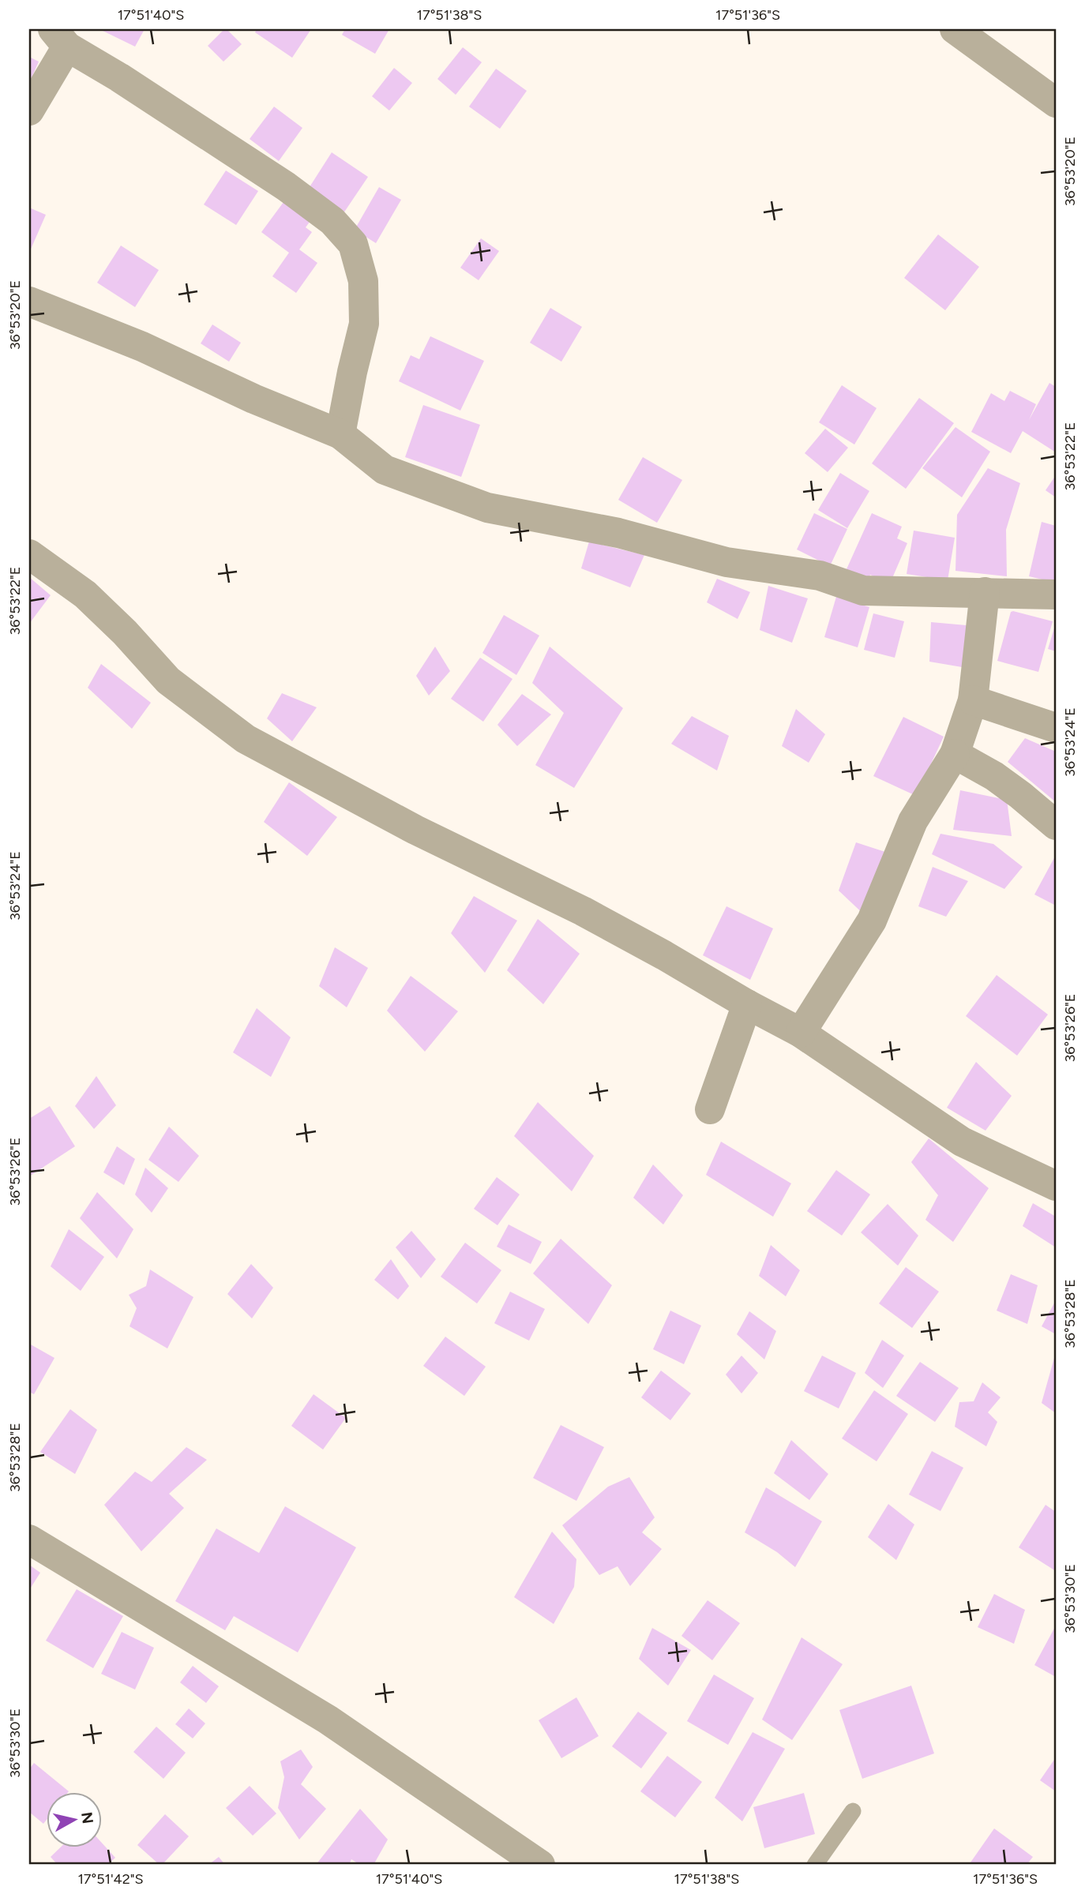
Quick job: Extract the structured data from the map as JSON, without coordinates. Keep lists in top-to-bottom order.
{
  "north": "right",
  "coordinates": [
    "17°51'40\"S",
    "17°51'38\"S",
    "17°51'36\"S",
    "36°53'20\"E",
    "36°53'22\"E",
    "36°53'24\"E",
    "36°53'26\"E",
    "36°53'28\"E",
    "36°53'30\"E",
    "17°51'42\"S"
  ]
}
